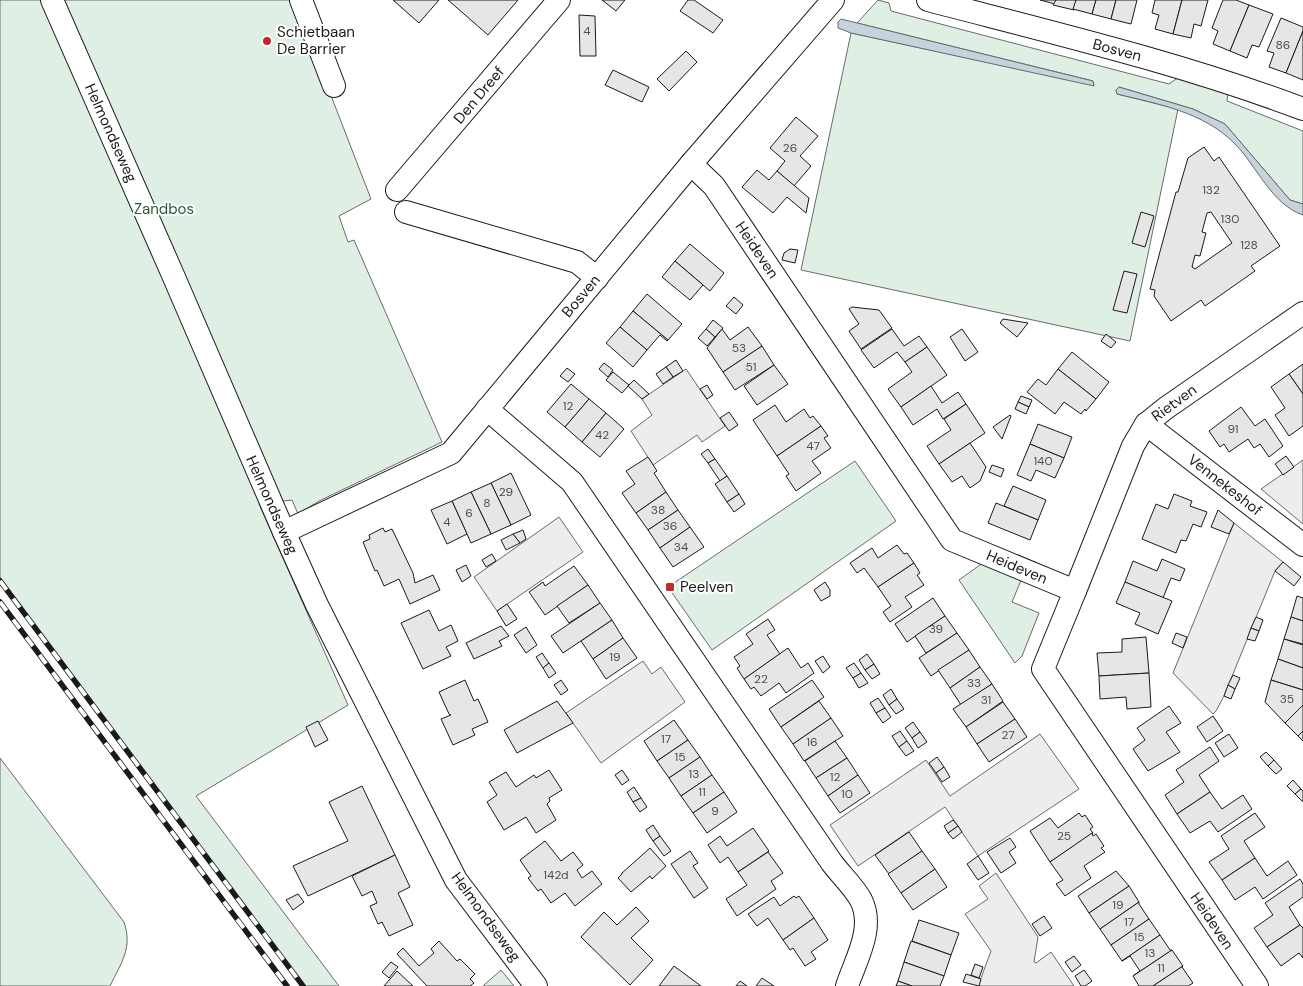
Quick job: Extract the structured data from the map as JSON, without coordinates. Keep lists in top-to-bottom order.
{
  "streets": {
    "street": [
      "Bosven",
      "Den Dreef",
      "Helmondseweg",
      "Heideven",
      "Rietven",
      "Vennekeshof"
    ]
  },
  "crossings": [
    ["Bosven", "Helmondseweg"],
    ["Bosven", "Heideven"],
    ["Heideven", "Rietven"],
    ["Rietven", "Vennekeshof"]
  ],
  "parks": ["Zandbos"],
  "places": {
    "other": ["Schietbaan De Barrier"],
    "transit": ["Peelven"]
  },
  "house_numbers": [
    "4",
    "86",
    "26",
    "132",
    "130",
    "128",
    "53",
    "51",
    "12",
    "91",
    "42",
    "47",
    "140",
    "29",
    "8",
    "38",
    "6",
    "4",
    "36",
    "34",
    "39",
    "19",
    "22",
    "33",
    "35",
    "31",
    "27",
    "17",
    "16",
    "15",
    "13",
    "12",
    "11",
    "10",
    "9",
    "25",
    "142d",
    "19",
    "17",
    "15",
    "13",
    "11"
  ]
}
